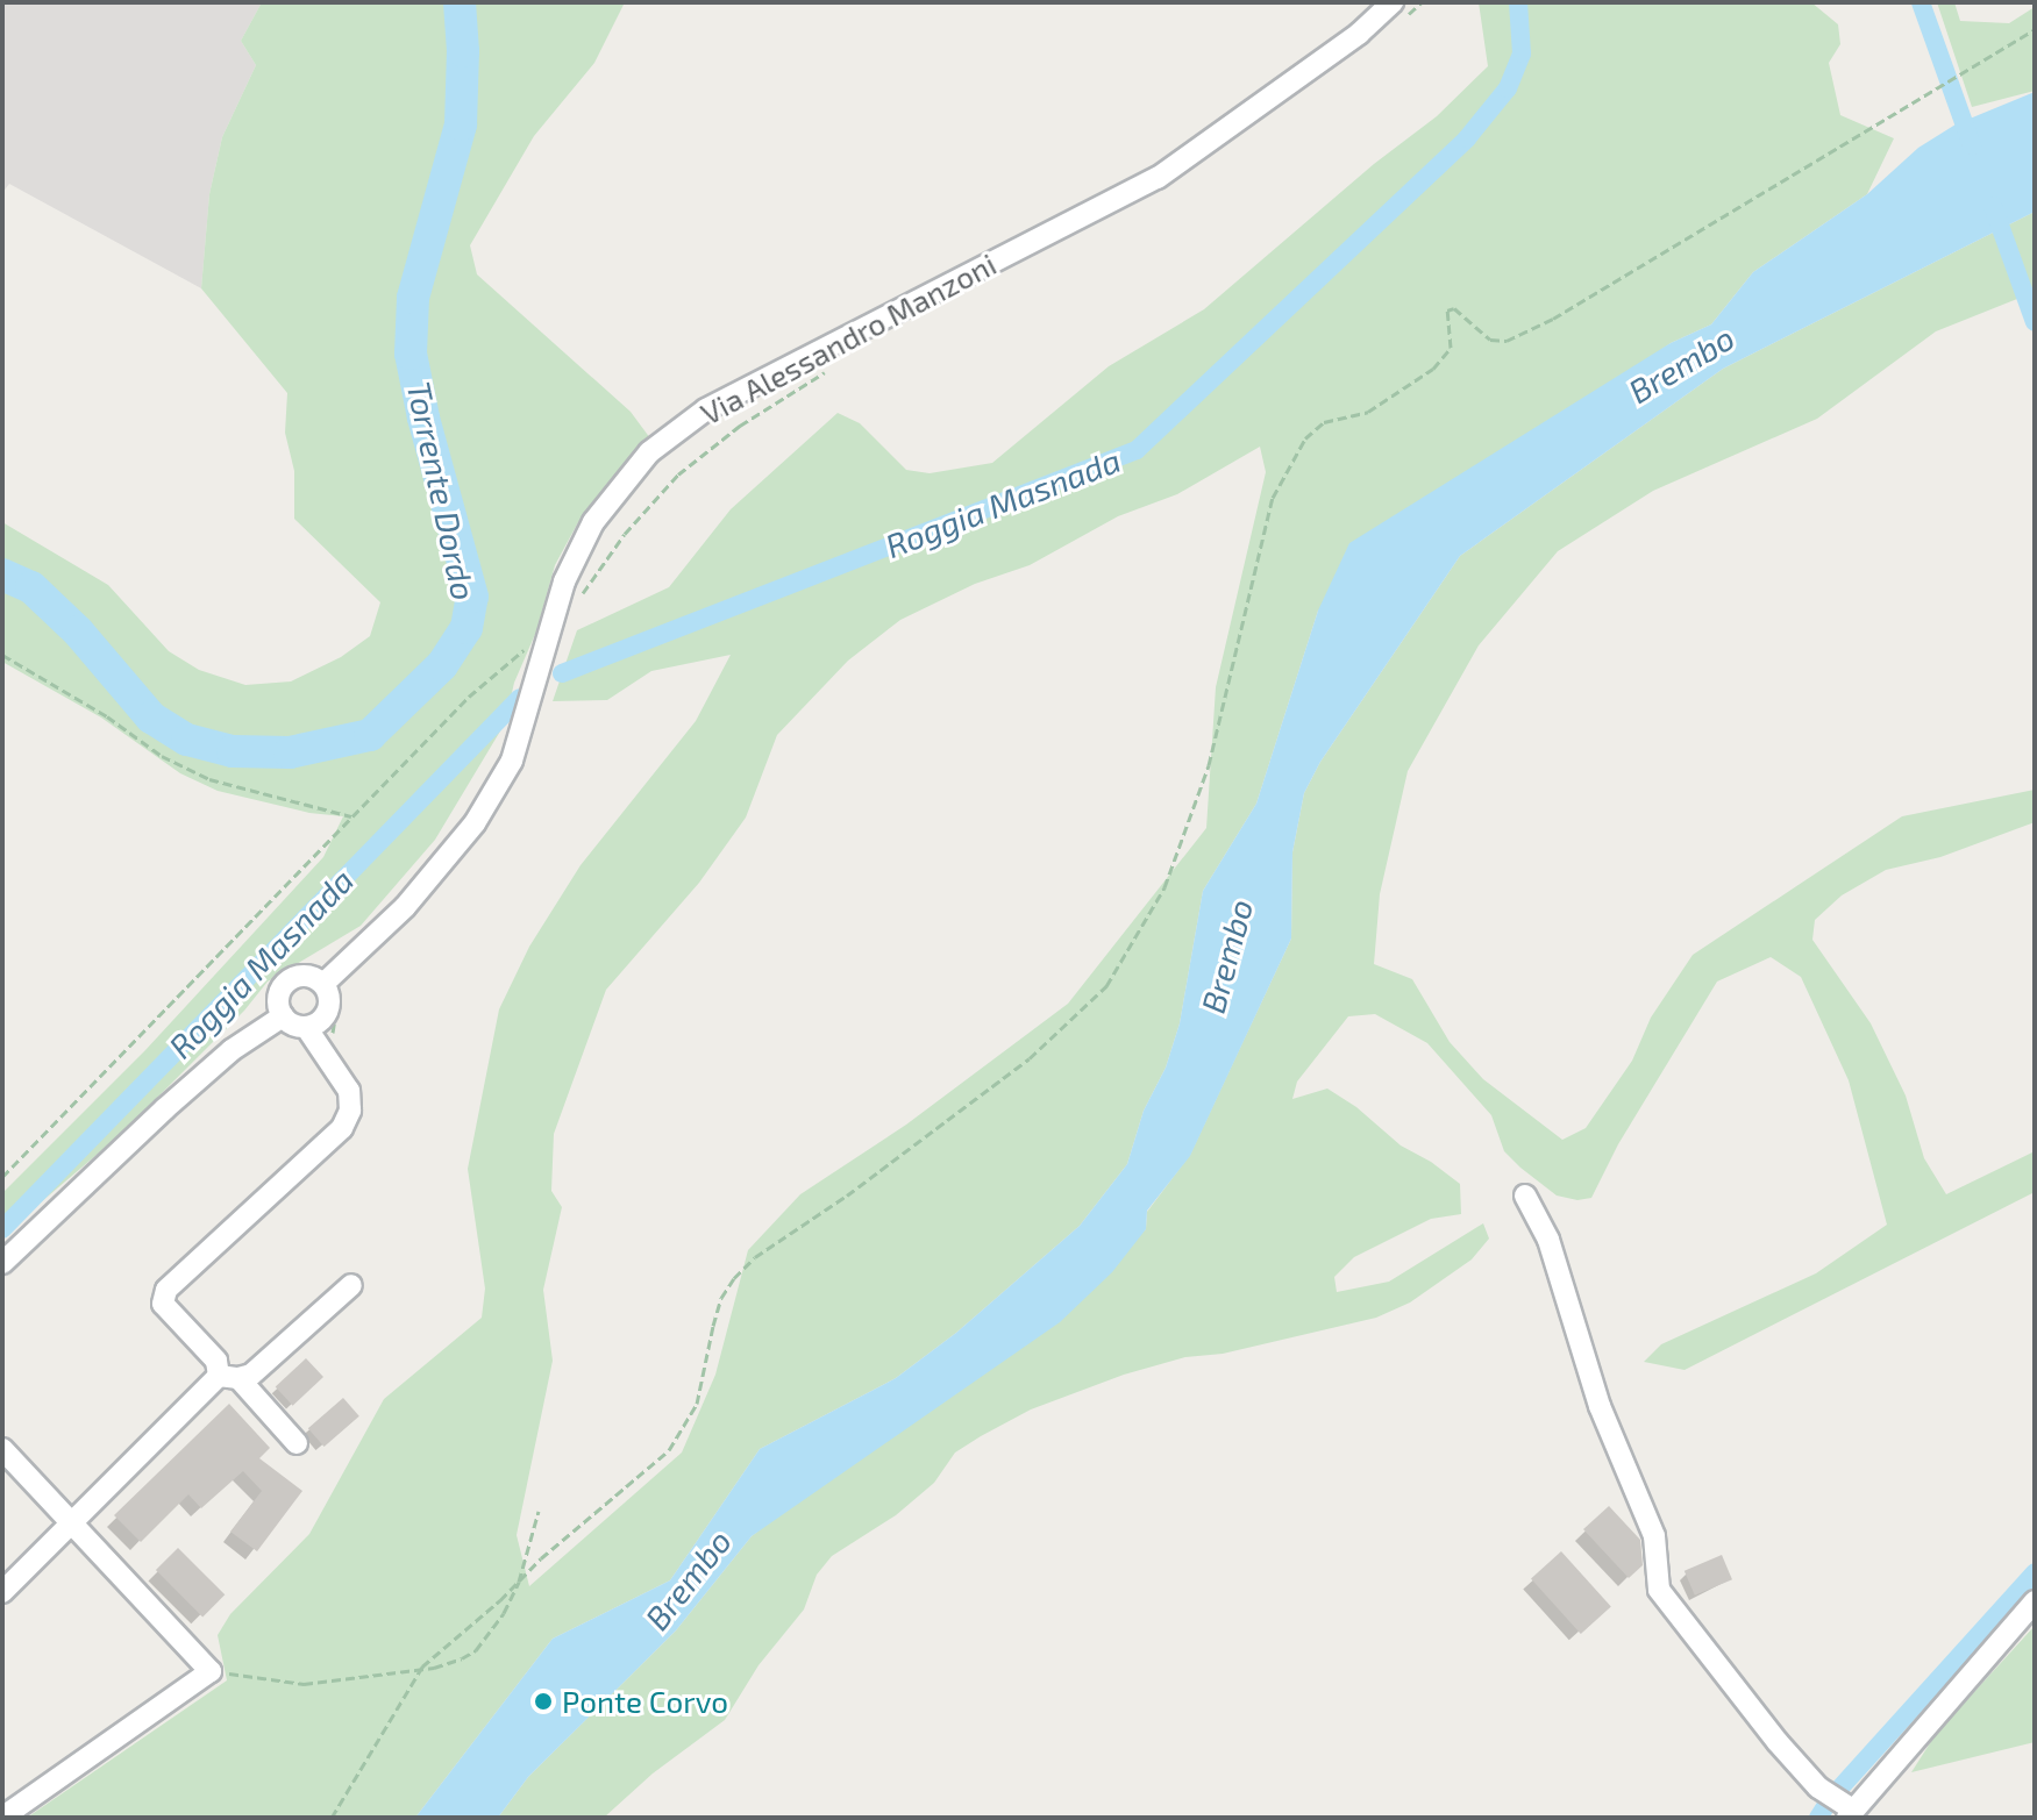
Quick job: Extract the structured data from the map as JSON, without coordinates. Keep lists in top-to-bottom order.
{
  "streets": {
    "street": ["Via Alessandro Manzoni"]
  },
  "water": ["Brembo", "Torrente Dordo", "Roggia Masnada"],
  "places": ["Ponte Corvo"]
}
